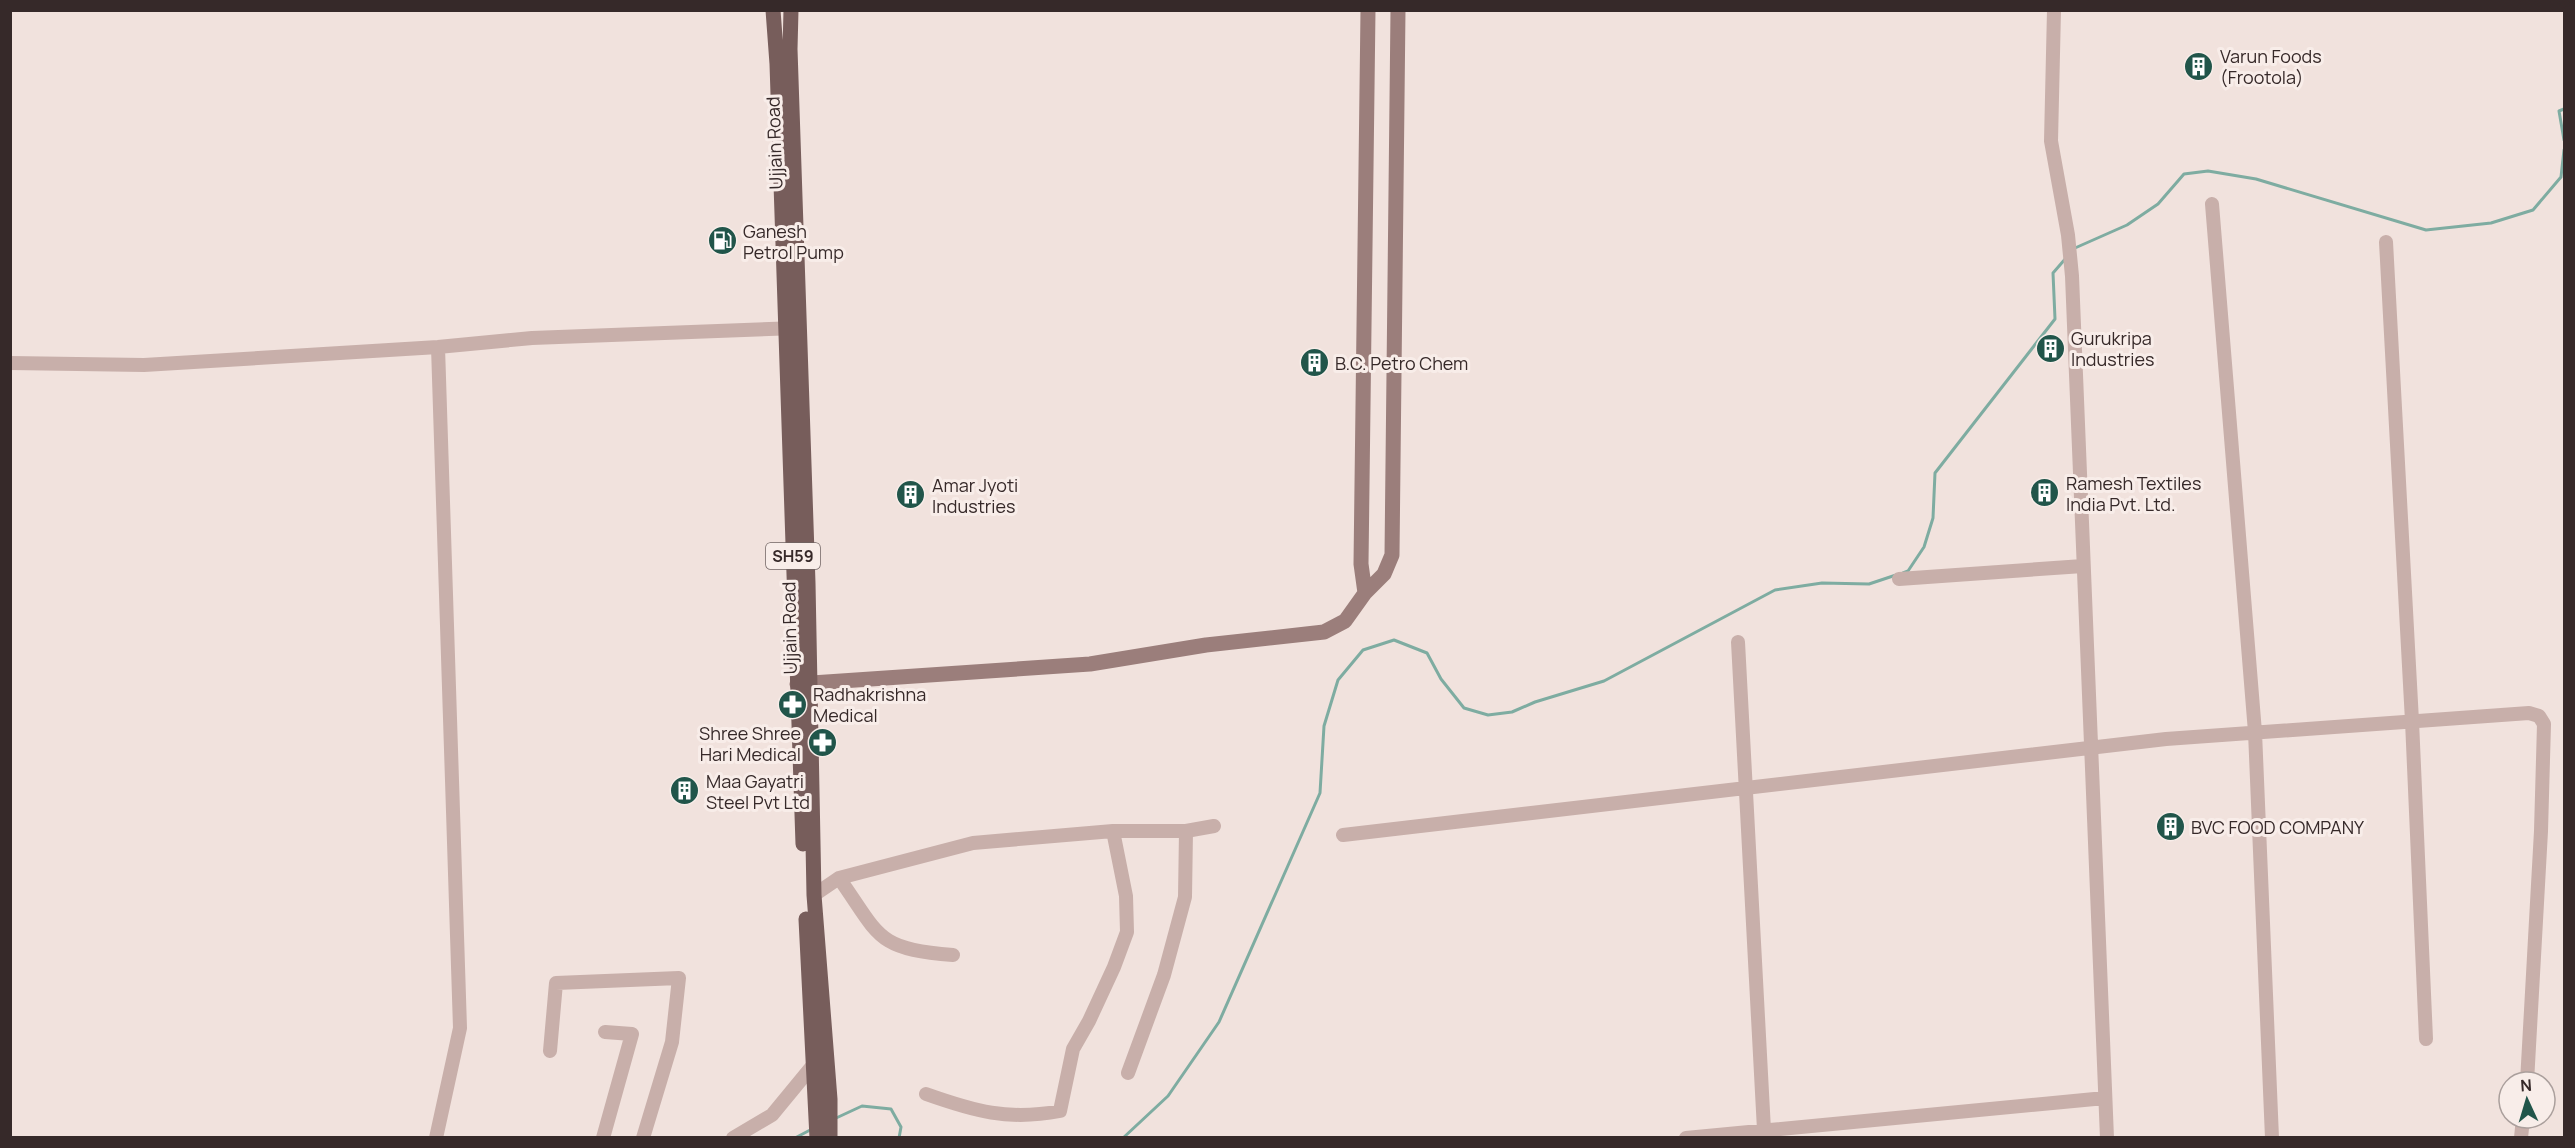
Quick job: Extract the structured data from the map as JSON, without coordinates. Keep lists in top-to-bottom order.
{
  "streets": {
    "main road": ["Ujjain Road", "SH59"]
  },
  "places": {
    "building": [
      "Varun Foods (Frootola)",
      "Gurukripa Industries",
      "B.C. Petro Chem",
      "Ramesh Textiles India Pvt. Ltd.",
      "Amar Jyoti Industries",
      "Maa Gayatri Steel Pvt Ltd",
      "BVC FOOD COMPANY"
    ],
    "fuel station": ["Ganesh Petrol Pump"],
    "pharmacy": ["Radhakrishna Medical", "Shree Shree Hari Medical"]
  },
  "north": "top"
}
